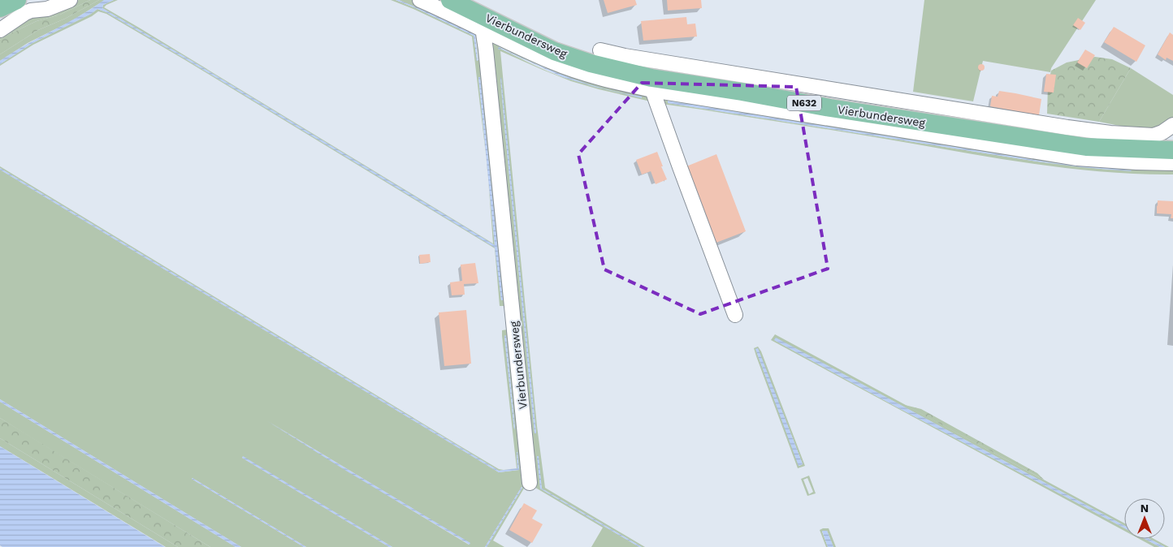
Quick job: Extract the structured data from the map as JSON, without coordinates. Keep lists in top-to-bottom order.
{
  "streets": {
    "main road": ["Vierbundersweg", "N632"]
  },
  "north": "top"
}
